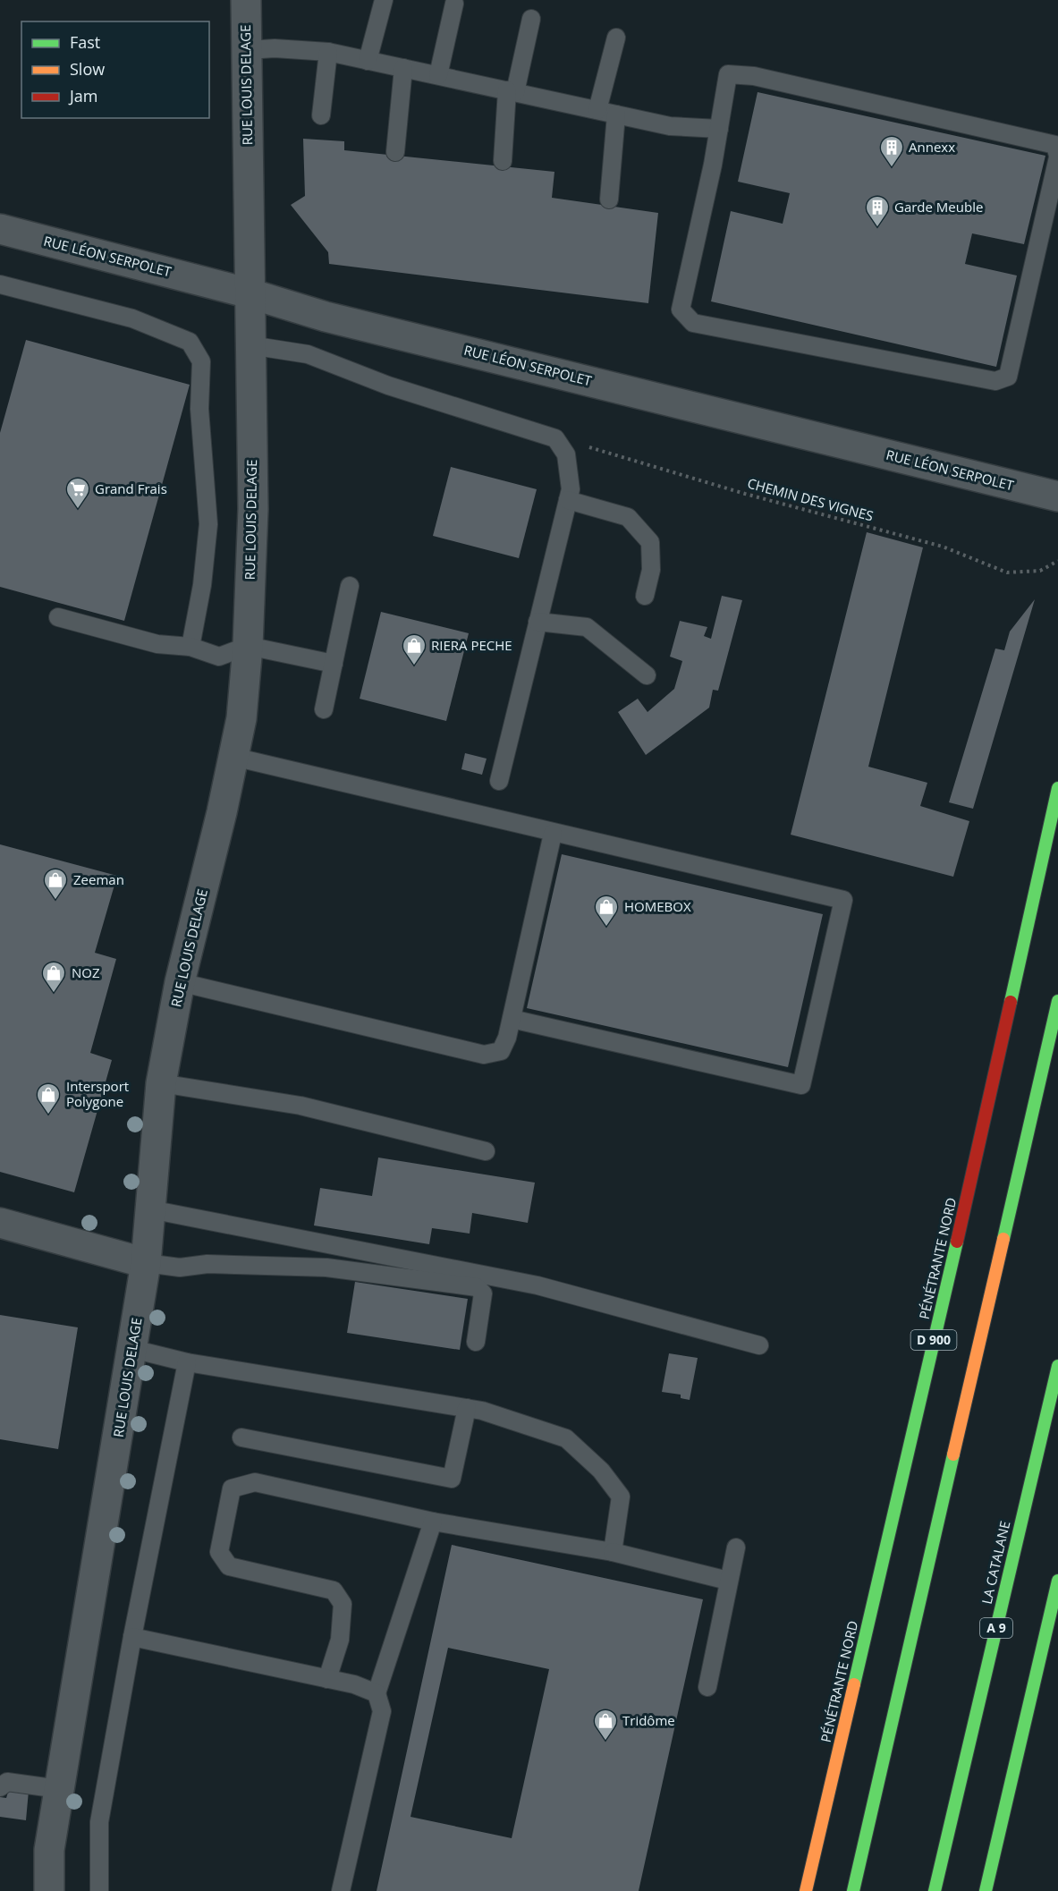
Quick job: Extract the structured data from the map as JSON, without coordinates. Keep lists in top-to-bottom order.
{
  "streets": {
    "highway": [
      "PÉNÉTRANTE NORD",
      "D 900",
      "LA CATALANE",
      "A 9"
    ],
    "street": ["RUE LOUIS DELAGE", "RUE LÉON SERPOLET"],
    "path": ["CHEMIN DES VIGNES"]
  },
  "crossings": [
    ["RUE LOUIS DELAGE", "RUE LÉON SERPOLET"]
  ],
  "places": {
    "building": ["Annexx", "Garde Meuble"],
    "supermarket": ["Grand Frais"],
    "shop": [
      "RIERA PECHE",
      "Zeeman",
      "HOMEBOX",
      "NOZ",
      "Intersport Polygone",
      "Tridôme"
    ]
  },
  "legend": ["Fast", "Slow", "Jam"]
}
